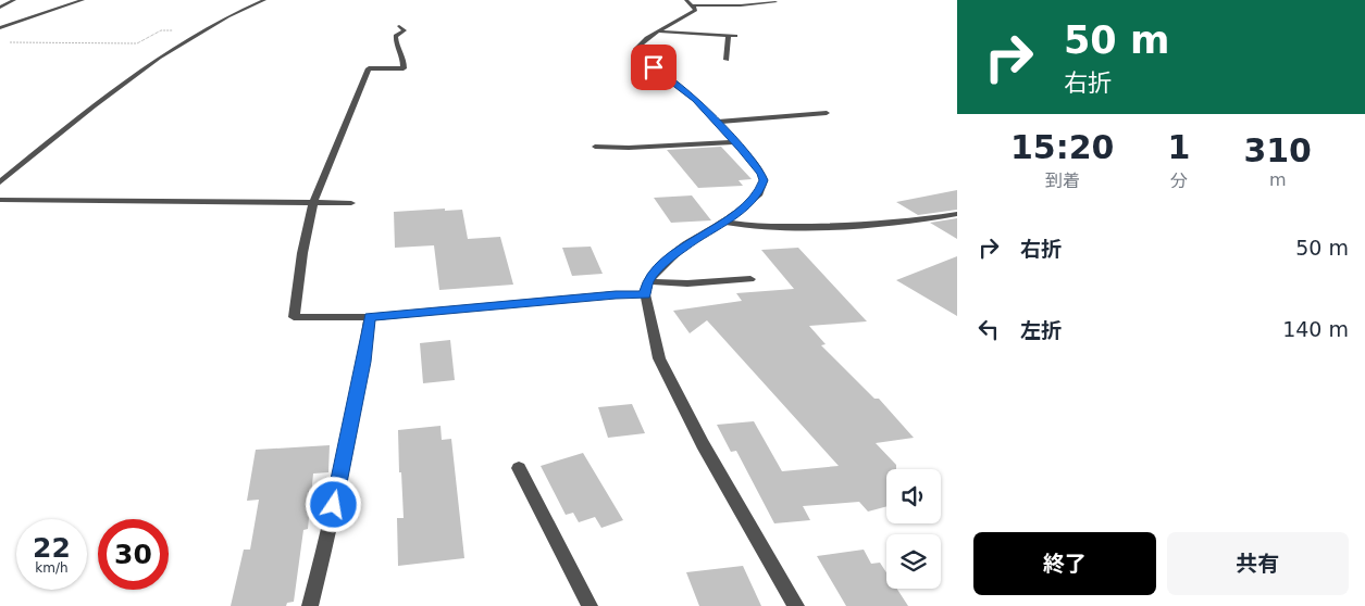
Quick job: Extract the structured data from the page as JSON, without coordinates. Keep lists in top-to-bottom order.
{
  "page": {
    "turn": ["50 m", "右折"],
    "eta": [
      "15:20",
      "到着",
      "1",
      "分",
      "310",
      "m"
    ],
    "list": [
      {
        "name": "右折",
        "value": "50 m"
      },
      {
        "name": "左折",
        "value": "140 m"
      }
    ],
    "speed": "22 km/h",
    "limit": "30",
    "buttons": ["終了", "共有"]
  }
}
